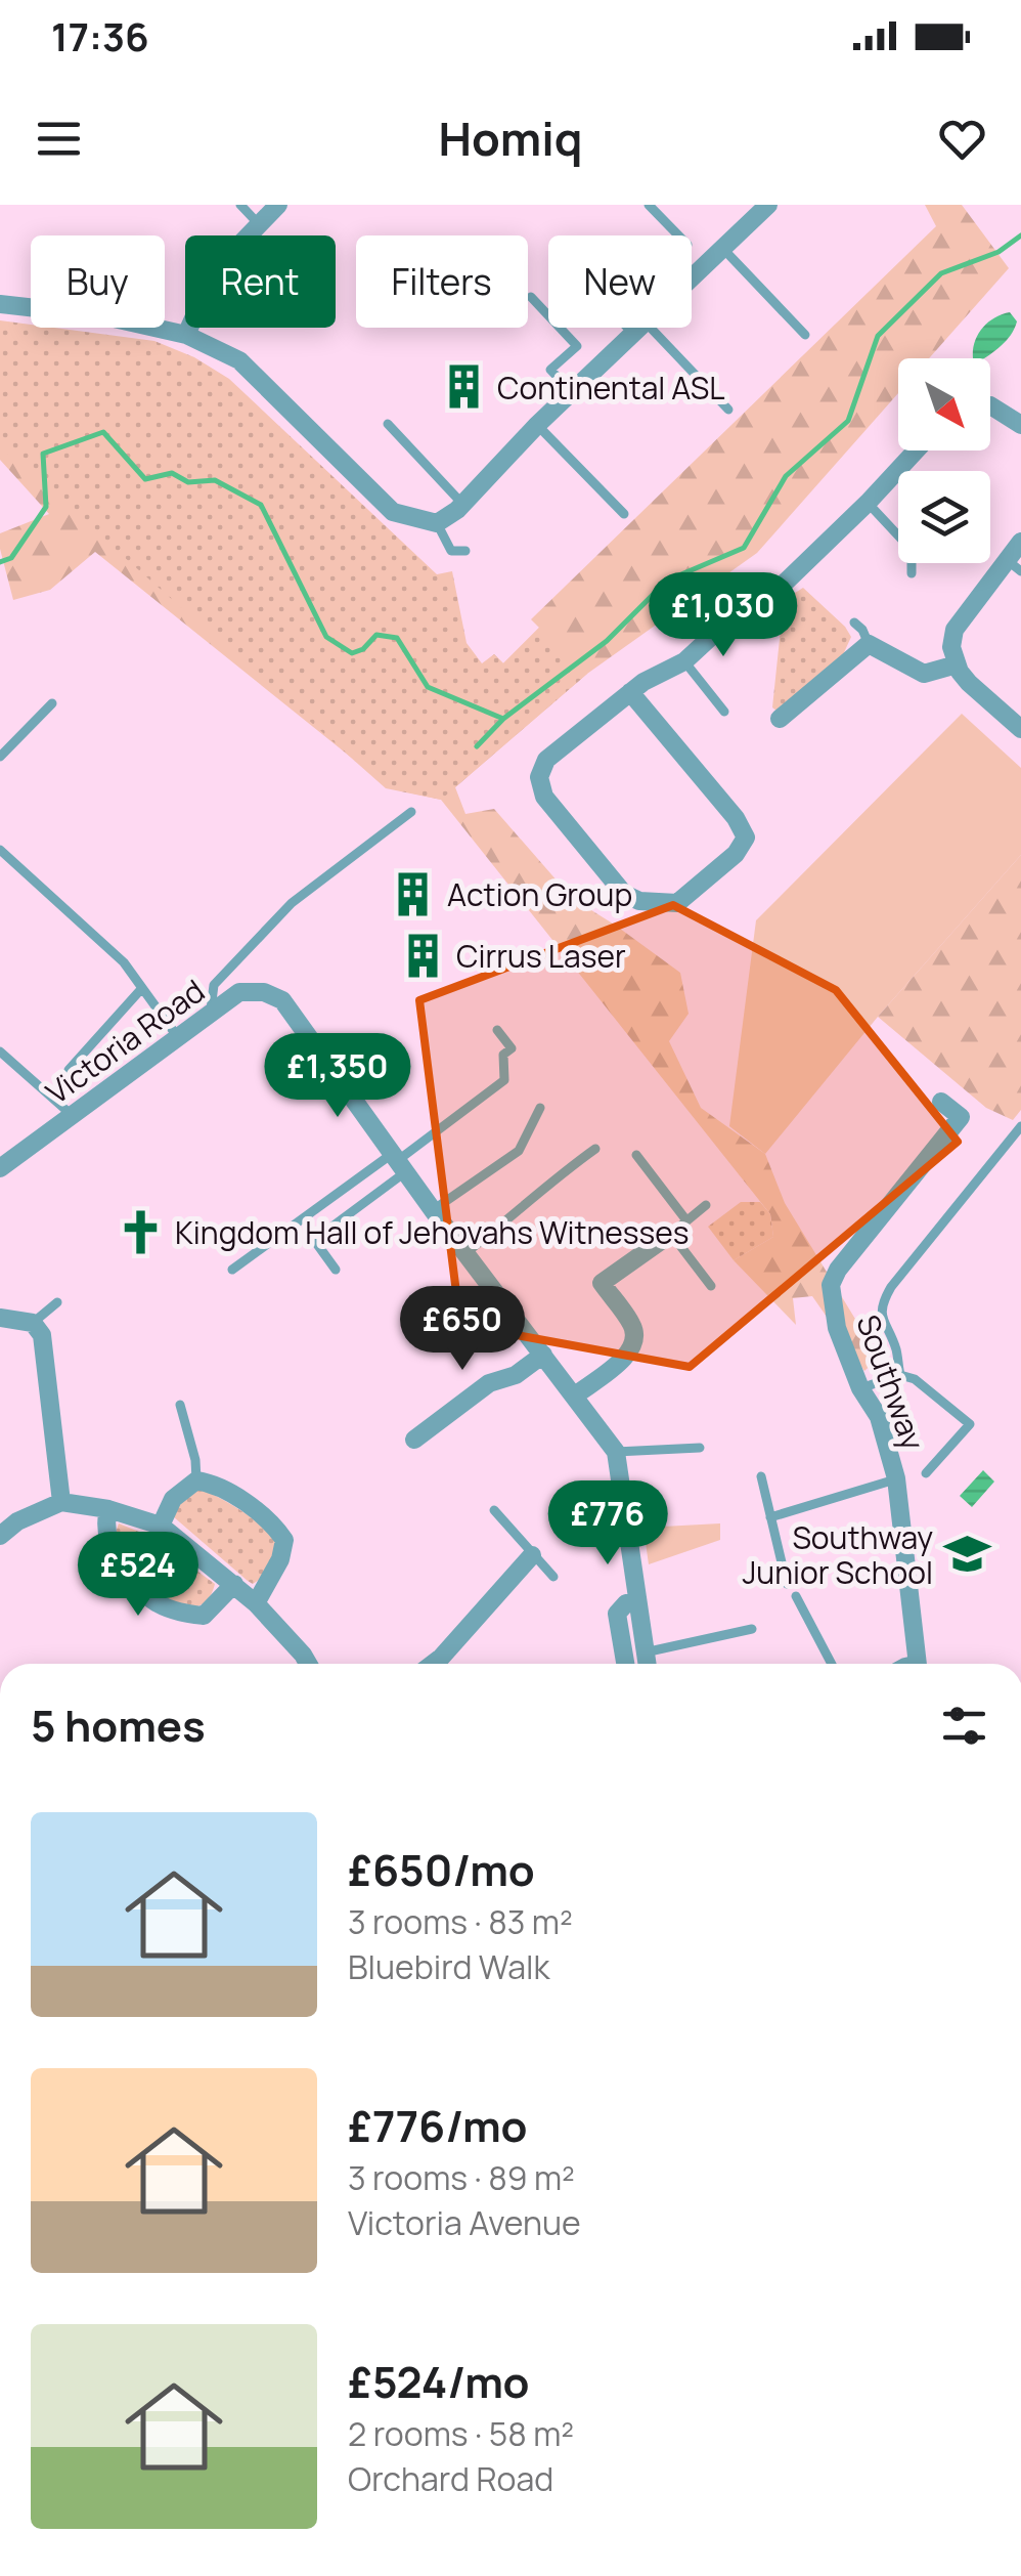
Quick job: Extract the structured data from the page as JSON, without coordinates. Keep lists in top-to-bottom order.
{
  "streets": {
    "street": ["Victoria Road", "Southway"]
  },
  "places": {
    "building": ["Continental ASL", "Action Group", "Cirrus Laser"],
    "church": ["Kingdom Hall of Jehovahs Witnesses"],
    "school or university": ["Southway Junior School"]
  },
  "north": "bottom right",
  "page": {
    "status": "17:36",
    "header": "Homiq",
    "chip": [
      "Buy",
      "Rent",
      "Filters",
      "New"
    ],
    "price": [
      "£1,030",
      "£1,350",
      "£650",
      "£776",
      "£524"
    ],
    "heading": "5 homes",
    "list": [
      {
        "name": "£650/mo",
        "note": "3 rooms · 83 m² · Bluebird Walk"
      },
      {
        "name": "£776/mo",
        "note": "3 rooms · 89 m² · Victoria Avenue"
      },
      {
        "name": "£524/mo",
        "note": "2 rooms · 58 m² · Orchard Road"
      }
    ]
  }
}
